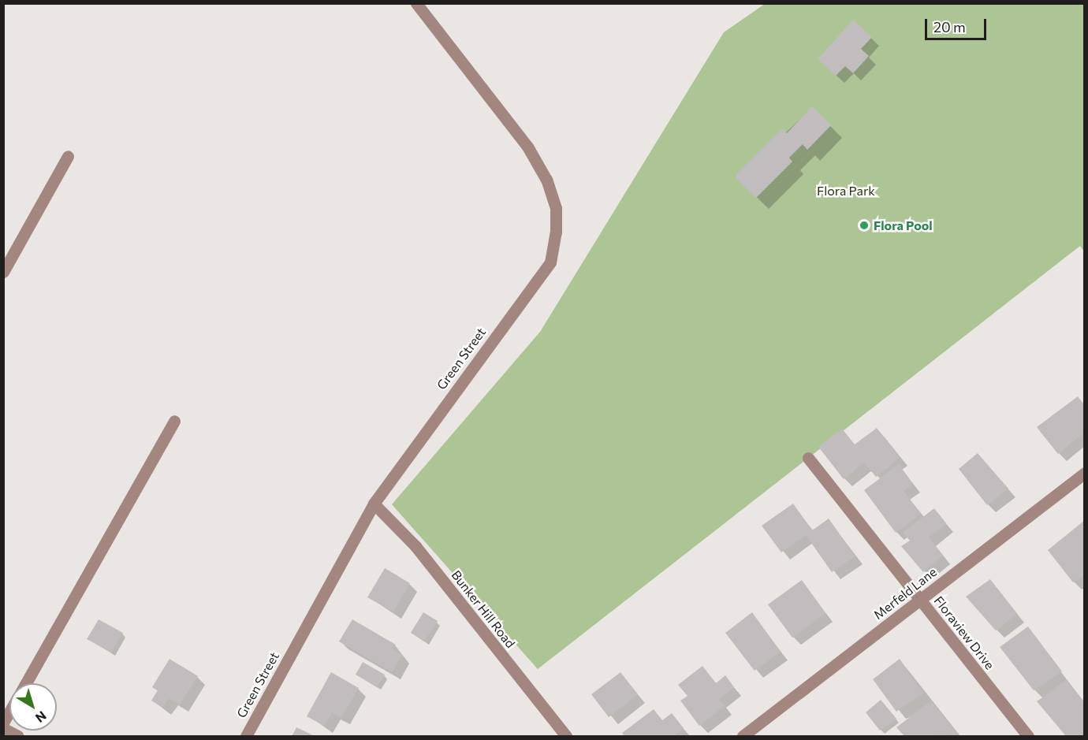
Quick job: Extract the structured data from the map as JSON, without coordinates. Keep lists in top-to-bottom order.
{
  "streets": {
    "street": [
      "Green Street",
      "Merfeld Lane",
      "Bunker Hill Road",
      "Floraview Drive"
    ]
  },
  "crossings": [
    ["Green Street", "Bunker Hill Road"],
    ["Merfeld Lane", "Floraview Drive"]
  ],
  "parks": ["Flora Park"],
  "places": ["Flora Pool"],
  "scale_bar": "20 m",
  "north": "bottom right"
}
